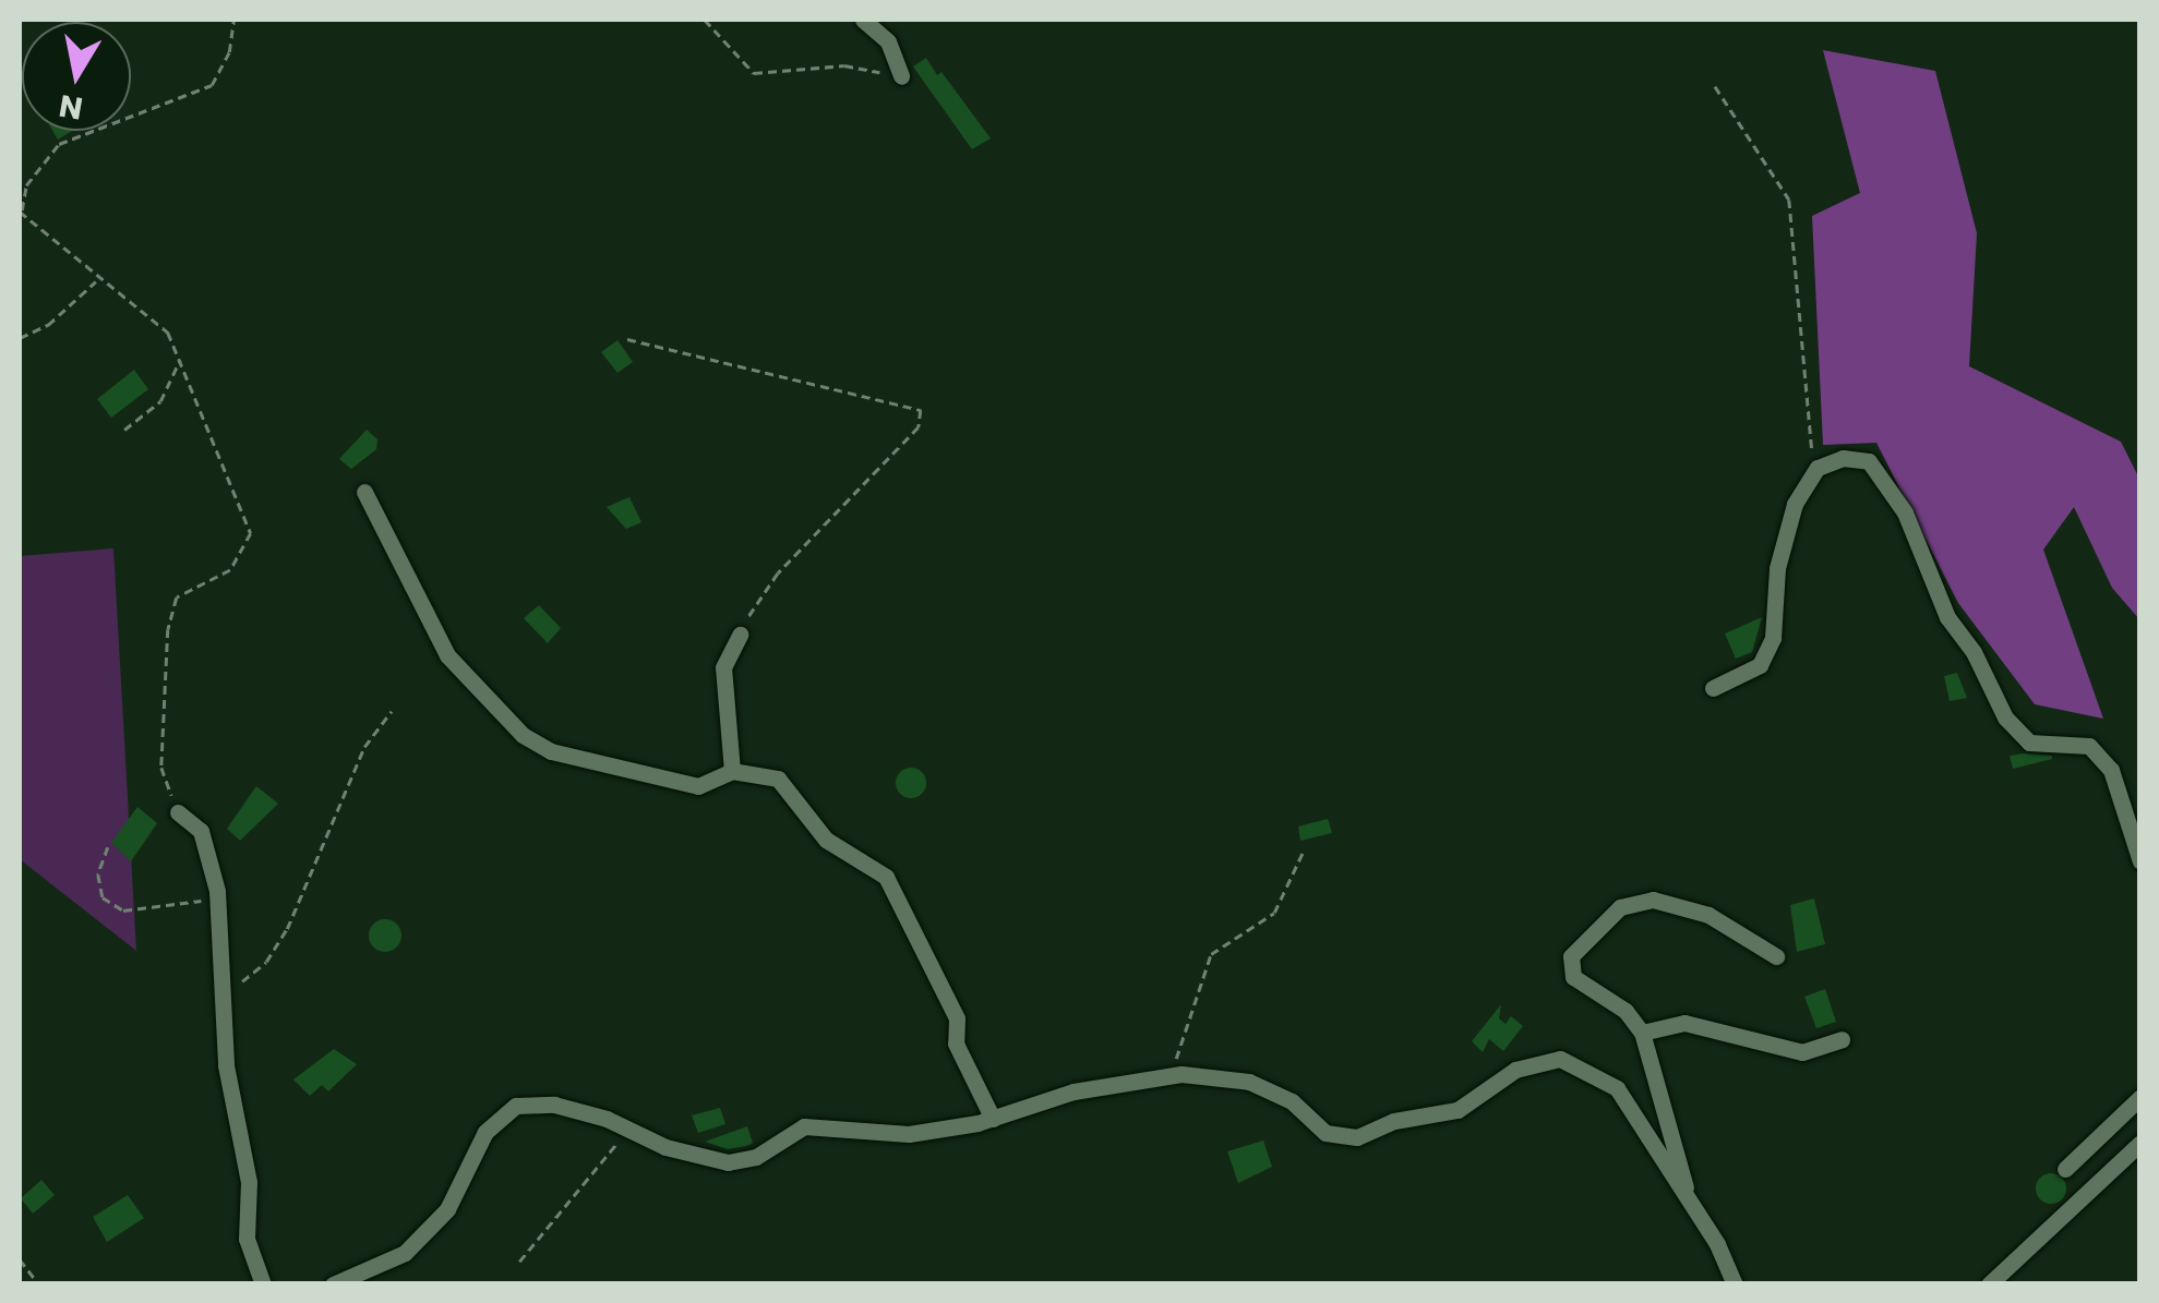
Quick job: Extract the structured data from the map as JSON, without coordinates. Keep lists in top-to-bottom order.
{
  "north": "bottom"
}
